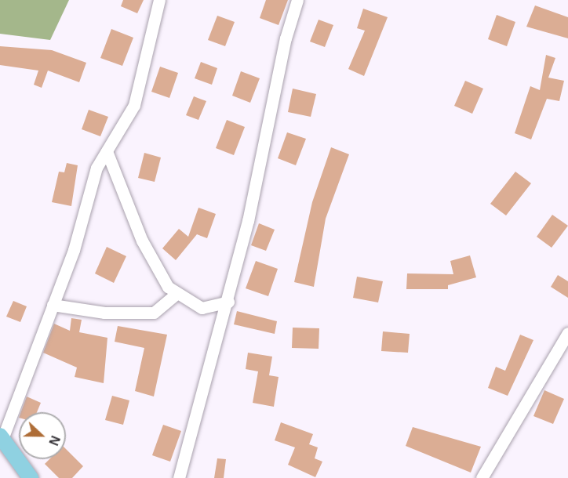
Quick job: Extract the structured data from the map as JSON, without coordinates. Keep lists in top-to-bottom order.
{
  "north": "right"
}
